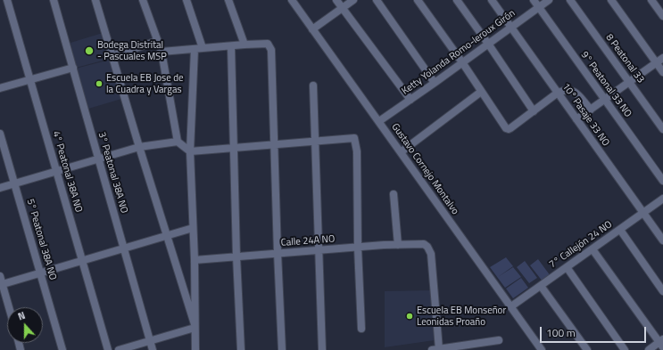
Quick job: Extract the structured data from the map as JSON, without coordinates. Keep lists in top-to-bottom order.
{
  "streets": {
    "street": [
      "Ketty Yolanda Romo-leroux Girón",
      "8 Peatonal 33",
      "9° Peatonal 33 NO",
      "10° Pasaje 33 NO",
      "Gustavo Cornejo Montalvo",
      "4° Peatonal 38A NO",
      "3° Peatonal 38A NO",
      "5° Peatonal 38A NO",
      "Calle 24A NO",
      "7° Callejón 24 NO"
    ]
  },
  "crossings": [
    ["Ketty Yolanda Romo-leroux Girón", "9° Peatonal 33 NO"],
    ["Ketty Yolanda Romo-leroux Girón", "10° Pasaje 33 NO"],
    ["Ketty Yolanda Romo-leroux Girón", "Gustavo Cornejo Montalvo"],
    ["10° Pasaje 33 NO", "7° Callejón 24 NO"],
    ["Gustavo Cornejo Montalvo", "7° Callejón 24 NO"]
  ],
  "places": ["Bodega Distrital - Pascuales MSP", "Escuela EB Jose de la Cuadra y Vargas", "Escuela EB Monseñor Leonidas Proaño"],
  "scale_bar": "100 m",
  "north": "top"
}
